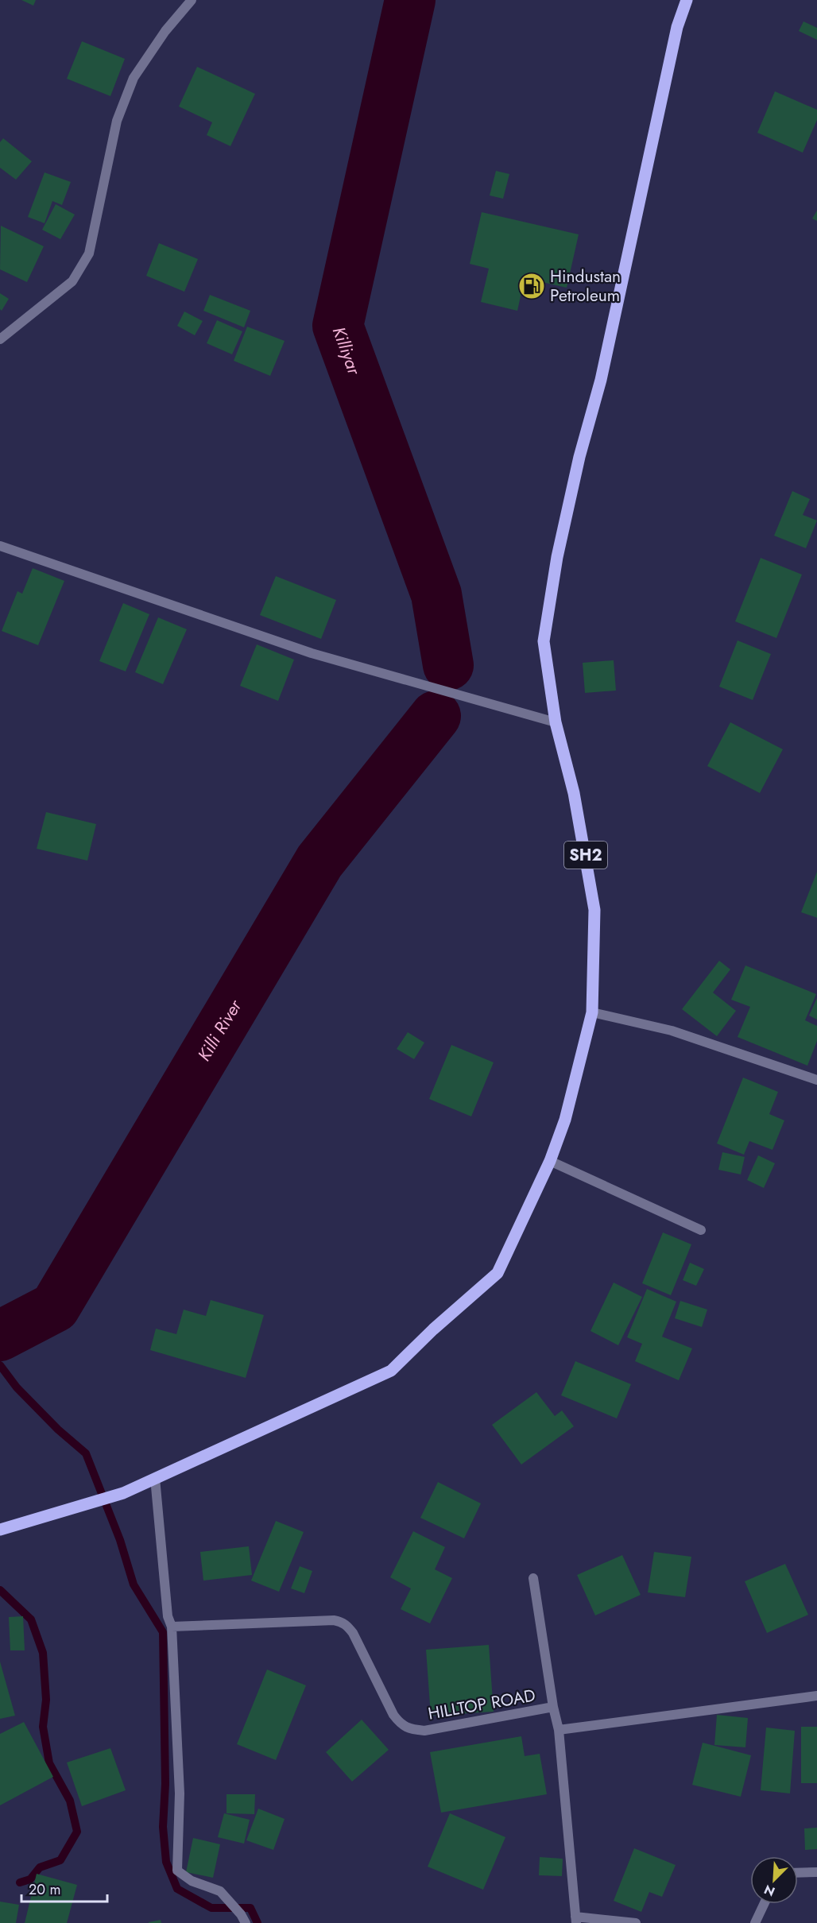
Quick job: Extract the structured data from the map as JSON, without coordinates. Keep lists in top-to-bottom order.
{
  "streets": {
    "main road": ["SH2"],
    "street": ["HILLTOP ROAD"]
  },
  "water": ["Killiyar", "Killi River"],
  "places": {
    "fuel station": ["Hindustan Petroleum"]
  },
  "scale_bar": "20 m",
  "north": "bottom left"
}
